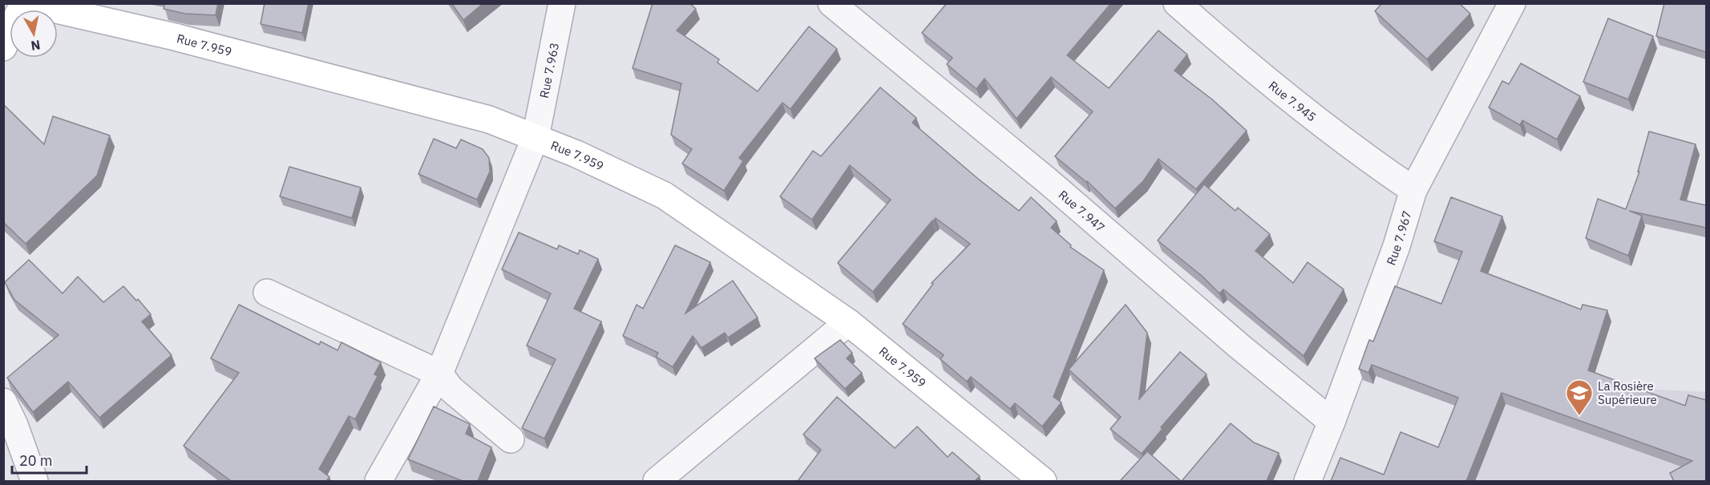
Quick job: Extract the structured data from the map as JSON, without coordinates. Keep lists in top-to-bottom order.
{
  "streets": {
    "street": [
      "Rue 7.959",
      "Rue 7.963",
      "Rue 7.945",
      "Rue 7.947",
      "Rue 7.967"
    ]
  },
  "crossings": [
    ["Rue 7.959", "Rue 7.963"],
    ["Rue 7.945", "Rue 7.967"],
    ["Rue 7.947", "Rue 7.967"]
  ],
  "places": {
    "school or university": ["La Rosière Supérieure"]
  },
  "scale_bar": "20 m",
  "north": "bottom"
}
